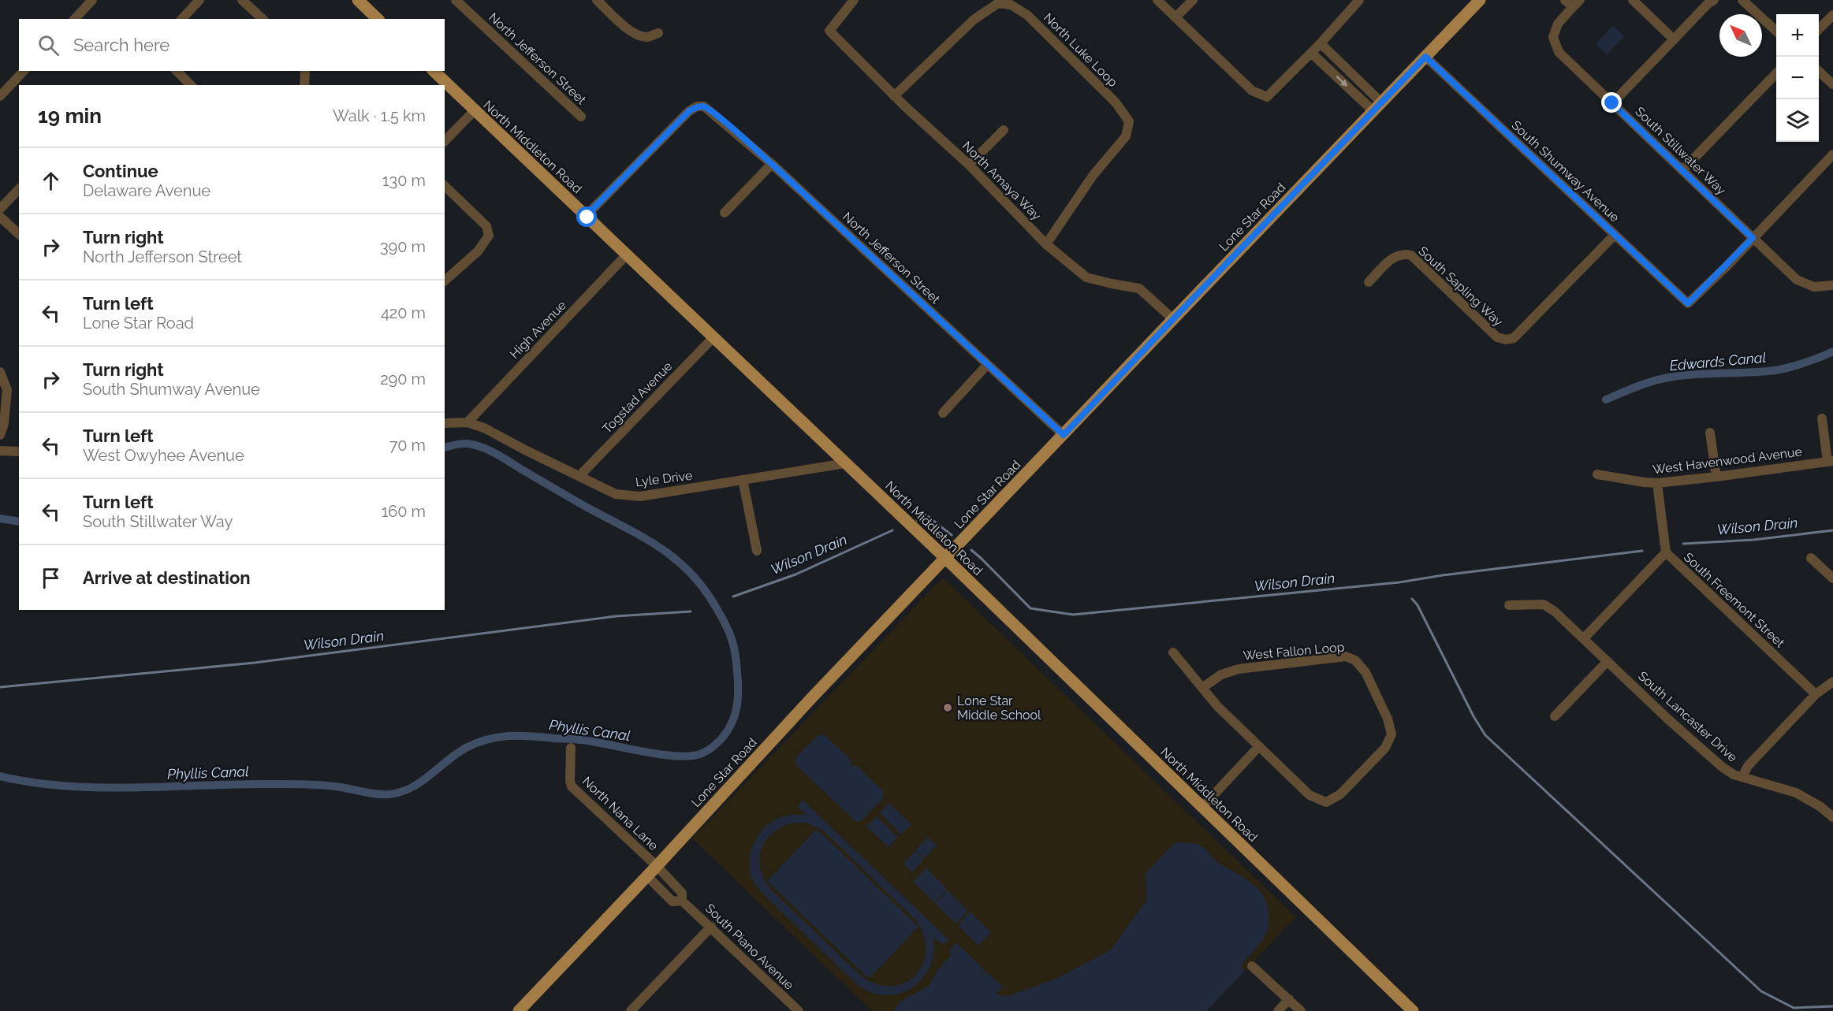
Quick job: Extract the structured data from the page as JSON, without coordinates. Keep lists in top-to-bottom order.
{
  "streets": {
    "main road": ["North Middleton Road", "Lone Star Road"],
    "street": [
      "North Luke Loop",
      "North Jefferson Street",
      "South Stillwater Way",
      "South Shumway Avenue",
      "North Amaya Way",
      "South Sapling Way",
      "High Avenue",
      "Togstad Avenue",
      "West Havenwood Avenue",
      "Lyle Drive",
      "South Freemont Street",
      "West Fallon Loop",
      "South Lancaster Drive",
      "North Nana Lane",
      "South Piano Avenue"
    ]
  },
  "crossings": [
    ["North Luke Loop", "North Amaya Way"],
    ["North Jefferson Street", "North Middleton Road"],
    ["North Jefferson Street", "Lone Star Road"],
    ["North Middleton Road", "Lone Star Road"],
    ["North Middleton Road", "High Avenue"],
    ["North Middleton Road", "Togstad Avenue"],
    ["North Middleton Road", "Lyle Drive"],
    ["South Stillwater Way", "South Shumway Avenue"],
    ["South Shumway Avenue", "Lone Star Road"],
    ["South Shumway Avenue", "South Sapling Way"],
    ["North Amaya Way", "Lone Star Road"],
    ["Lone Star Road", "North Nana Lane"],
    ["Lone Star Road", "South Piano Avenue"],
    ["High Avenue", "Lyle Drive"],
    ["Togstad Avenue", "Lyle Drive"],
    ["West Havenwood Avenue", "South Freemont Street"],
    ["North Nana Lane", "South Piano Avenue"]
  ],
  "water": ["Edwards Canal", "Wilson Drain", "Phyllis Canal"],
  "places": ["Lone Star Middle School"],
  "north": "top left",
  "page": {
    "map_buttons": ["+", "−"],
    "search": "Search here",
    "heading": ["19 min", "Walk · 1.5 km"],
    "list": [
      ["Continue", "Delaware Avenue", "130 m"],
      ["Turn right", "North Jefferson Street", "390 m"],
      ["Turn left", "Lone Star Road", "420 m"],
      ["Turn right", "South Shumway Avenue", "290 m"],
      ["Turn left", "West Owyhee Avenue", "70 m"],
      ["Turn left", "South Stillwater Way", "160 m"],
      "Arrive at destination"
    ]
  }
}
